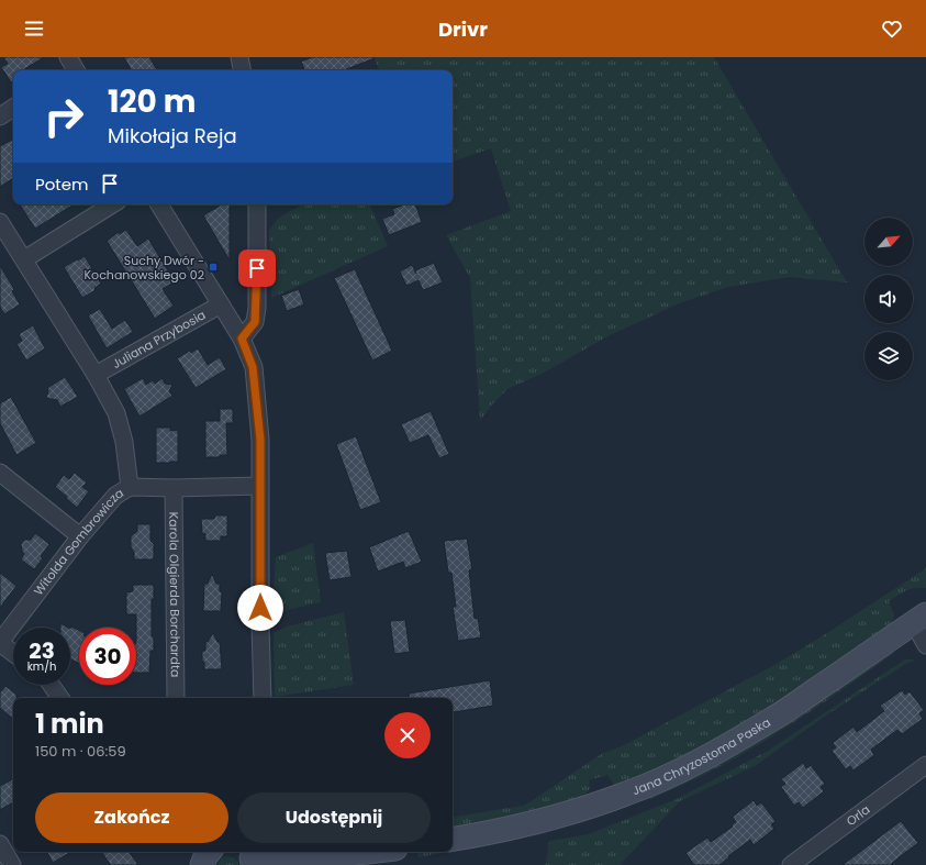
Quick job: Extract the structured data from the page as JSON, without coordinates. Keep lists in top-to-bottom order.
{
  "streets": {
    "street": [
      "Juliana Przybosia",
      "Witolda Gombrowicza",
      "Karola Olgierda Borchardta",
      "Jana Chryzostoma Paska",
      "Orla"
    ]
  },
  "crossings": [
    ["Witolda Gombrowicza", "Karola Olgierda Borchardta"]
  ],
  "places": {
    "transit": ["Suchy Dwór - Kochanowskiego 02"]
  },
  "north": "top right",
  "page": {
    "header": "Drivr",
    "turn": ["120 m", "Mikołaja Reja"],
    "then": "Potem",
    "speed": "23 km/h",
    "limit": "30",
    "heading": ["1 min", "150 m · 06:59"],
    "buttons": ["Zakończ", "Udostępnij"]
  }
}
